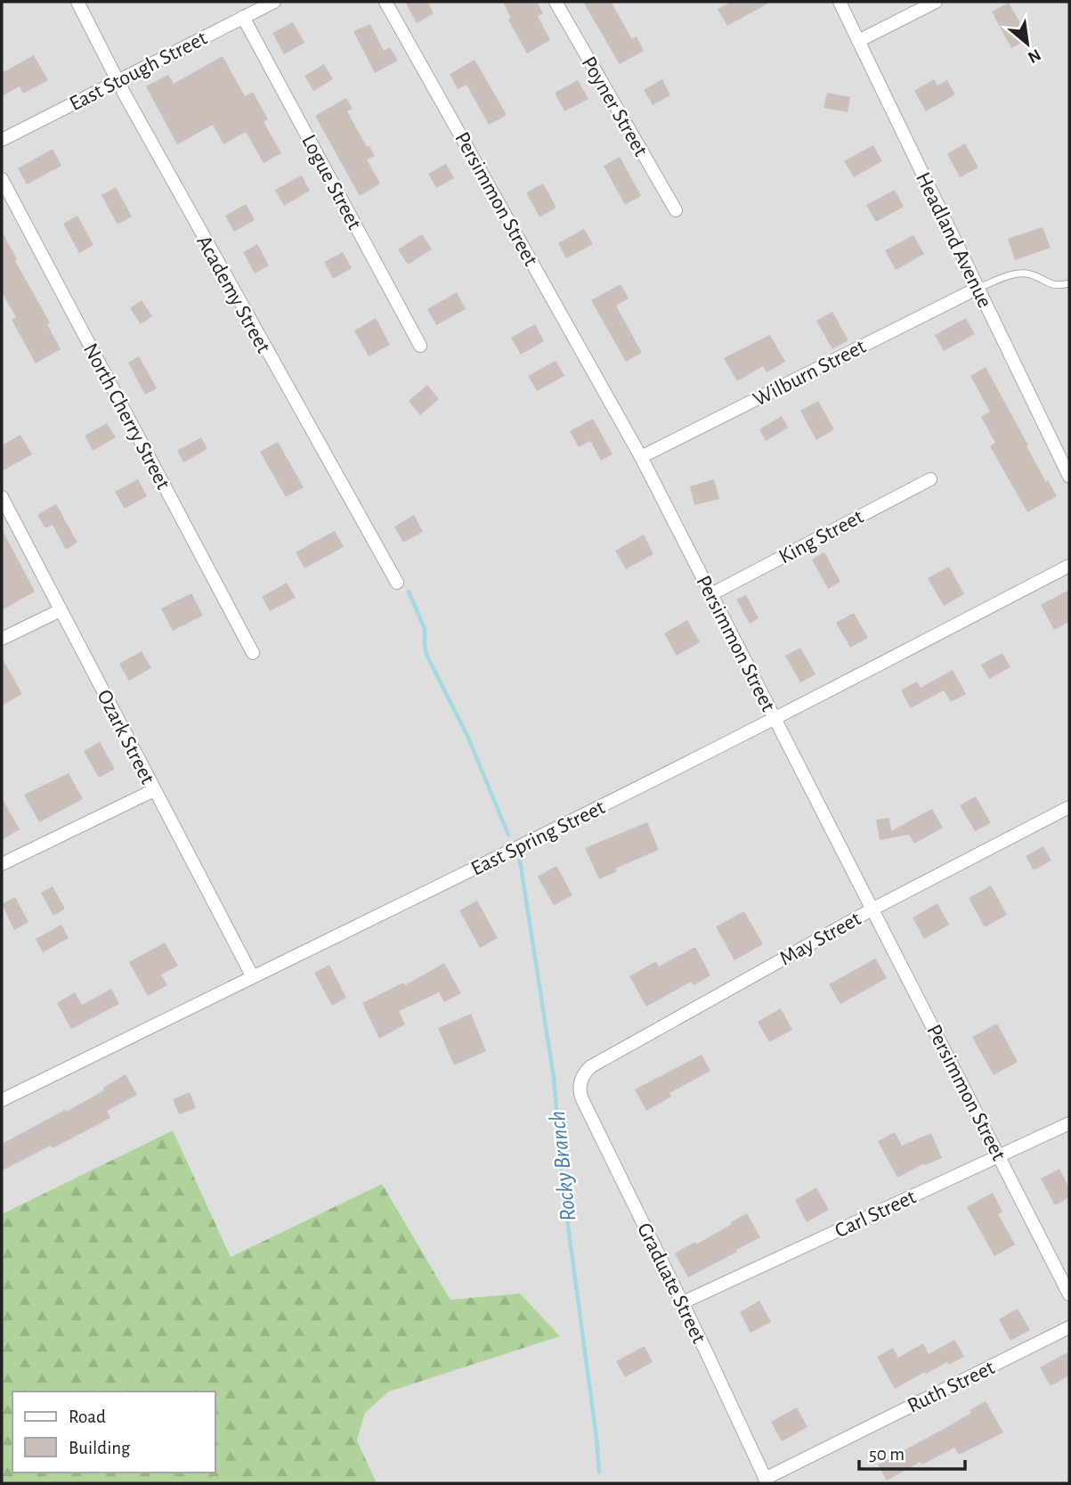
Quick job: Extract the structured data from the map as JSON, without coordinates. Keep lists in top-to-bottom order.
{
  "streets": {
    "street": [
      "East Stough Street",
      "Poyner Street",
      "Logue Street",
      "Persimmon Street",
      "Headland Avenue",
      "Academy Street",
      "Wilburn Street",
      "North Cherry Street",
      "King Street",
      "Ozark Street",
      "East Spring Street",
      "May Street",
      "Carl Street",
      "Graduate Street",
      "Ruth Street"
    ]
  },
  "crossings": [
    ["East Stough Street", "Logue Street"],
    ["East Stough Street", "Academy Street"],
    ["Persimmon Street", "Wilburn Street"],
    ["Persimmon Street", "King Street"],
    ["Persimmon Street", "East Spring Street"],
    ["Persimmon Street", "May Street"],
    ["Persimmon Street", "Carl Street"],
    ["Headland Avenue", "Wilburn Street"],
    ["Ozark Street", "East Spring Street"],
    ["May Street", "Graduate Street"],
    ["Carl Street", "Graduate Street"],
    ["Graduate Street", "Ruth Street"]
  ],
  "water": ["Rocky Branch"],
  "legend": ["Road", "Building"],
  "scale_bar": "50 m",
  "north": "bottom right"
}
